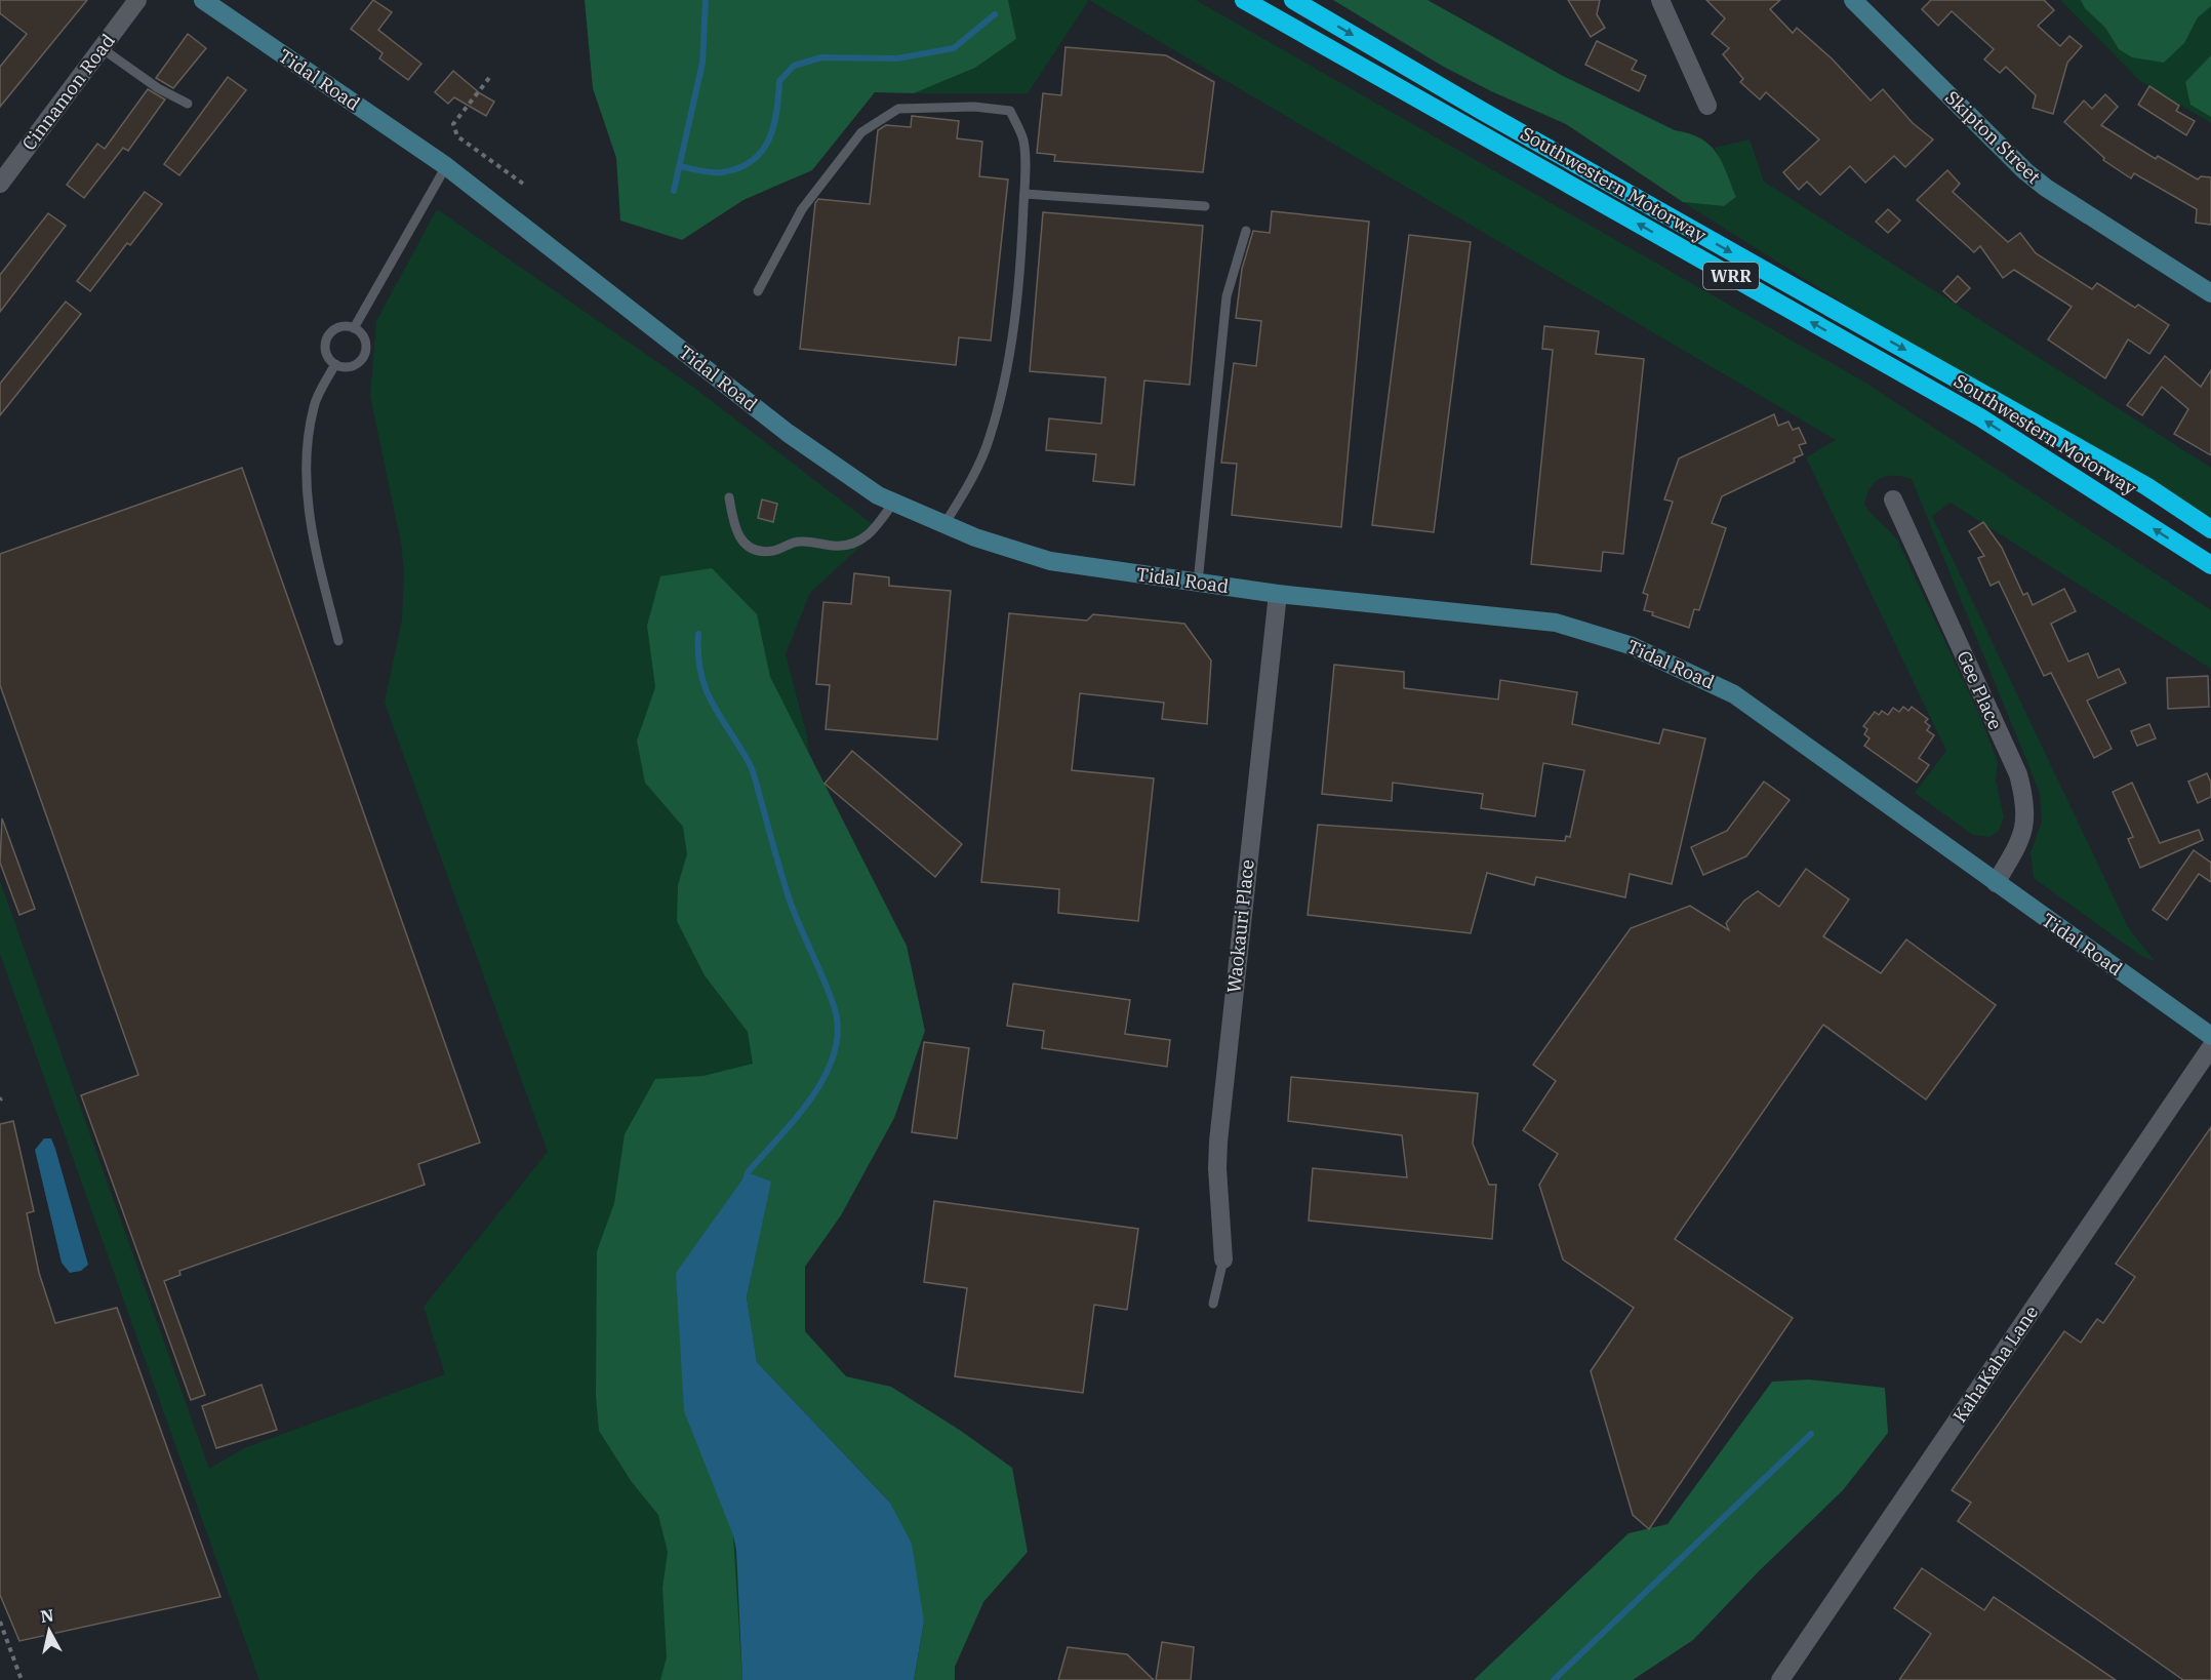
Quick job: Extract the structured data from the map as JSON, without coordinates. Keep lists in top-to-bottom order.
{
  "streets": {
    "highway": ["Southwestern Motorway", "WRR"],
    "main road": ["Tidal Road", "Skipton Street"],
    "street": [
      "Cinnamon Road",
      "Gee Place",
      "Waokauri Place",
      "KahaKaha Lane"
    ]
  },
  "crossings": [
    ["Tidal Road", "Gee Place"],
    ["Tidal Road", "Waokauri Place"]
  ],
  "north": "top"
}
